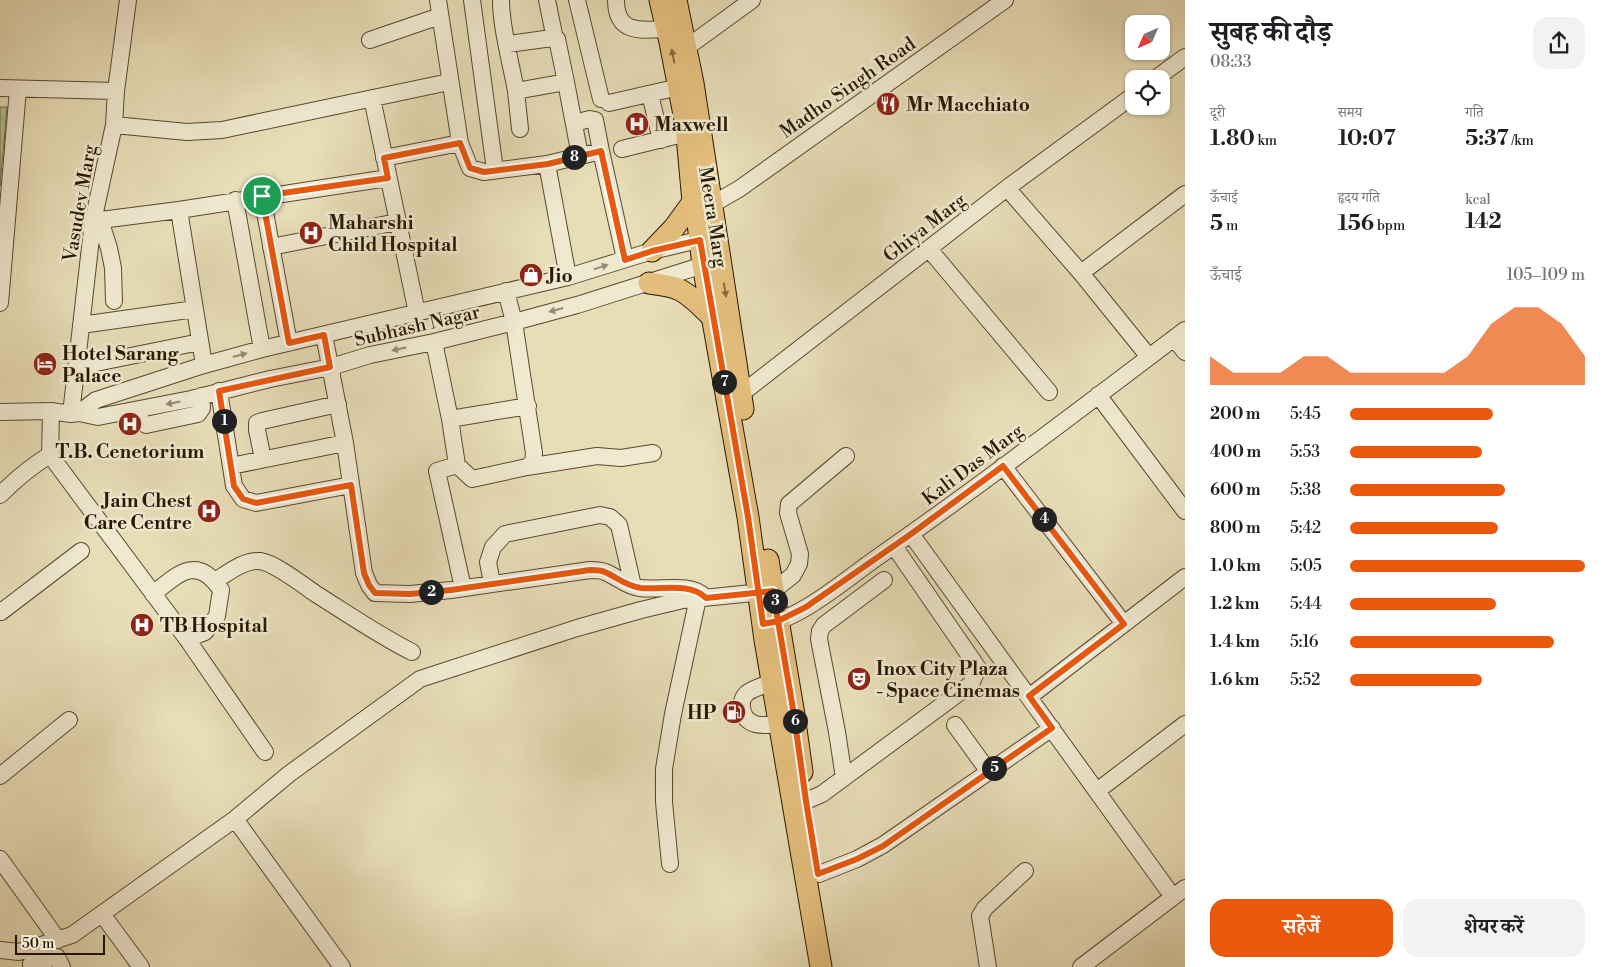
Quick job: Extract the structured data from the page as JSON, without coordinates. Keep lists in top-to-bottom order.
{
  "streets": {
    "main road": ["Meera Marg"],
    "street": [
      "Madho Singh Road",
      "Vasudev Marg",
      "Ghiya Marg",
      "Subhash Nagar",
      "Kali Das Marg"
    ]
  },
  "crossings": [
    ["Madho Singh Road", "Meera Marg"],
    ["Vasudev Marg", "Subhash Nagar"],
    ["Meera Marg", "Ghiya Marg"],
    ["Meera Marg", "Subhash Nagar"],
    ["Meera Marg", "Kali Das Marg"]
  ],
  "places": {
    "restaurant": ["Mr Macchiato"],
    "hospital": [
      "Maxwell",
      "Maharshi Child Hospital",
      "T.B. Cenetorium",
      "Jain Chest Care Centre",
      "TB Hospital"
    ],
    "shop": ["Jio"],
    "hotel": ["Hotel Sarang Palace"],
    "theatre": ["Inox City Plaza - Space Cinemas"],
    "fuel station": ["HP"]
  },
  "scale_bar": "50 m",
  "north": "bottom left",
  "page": {
    "heading": ["सुबह की दौड़", "08:33"],
    "stats": [
      ["दूरी", "1.80 km"],
      ["समय", "10:07"],
      ["गति", "5:37 /km"],
      ["ऊँचाई", "5 m"],
      ["हृदय गति", "156 bpm"],
      ["kcal", "142"]
    ],
    "pins": [
      "8",
      "7",
      "1",
      "4",
      "2",
      "3",
      "6",
      "5"
    ],
    "chart": ["ऊँचाई", "105–109 m"],
    "list": [
      {
        "name": "200 m",
        "note": "5:45"
      },
      {
        "name": "400 m",
        "note": "5:53"
      },
      {
        "name": "600 m",
        "note": "5:38"
      },
      {
        "name": "800 m",
        "note": "5:42"
      },
      {
        "name": "1.0 km",
        "note": "5:05"
      },
      {
        "name": "1.2 km",
        "note": "5:44"
      },
      {
        "name": "1.4 km",
        "note": "5:16"
      },
      {
        "name": "1.6 km",
        "note": "5:52"
      }
    ],
    "buttons": ["सहेजें", "शेयर करें"],
    "scale": "50 m"
  }
}
